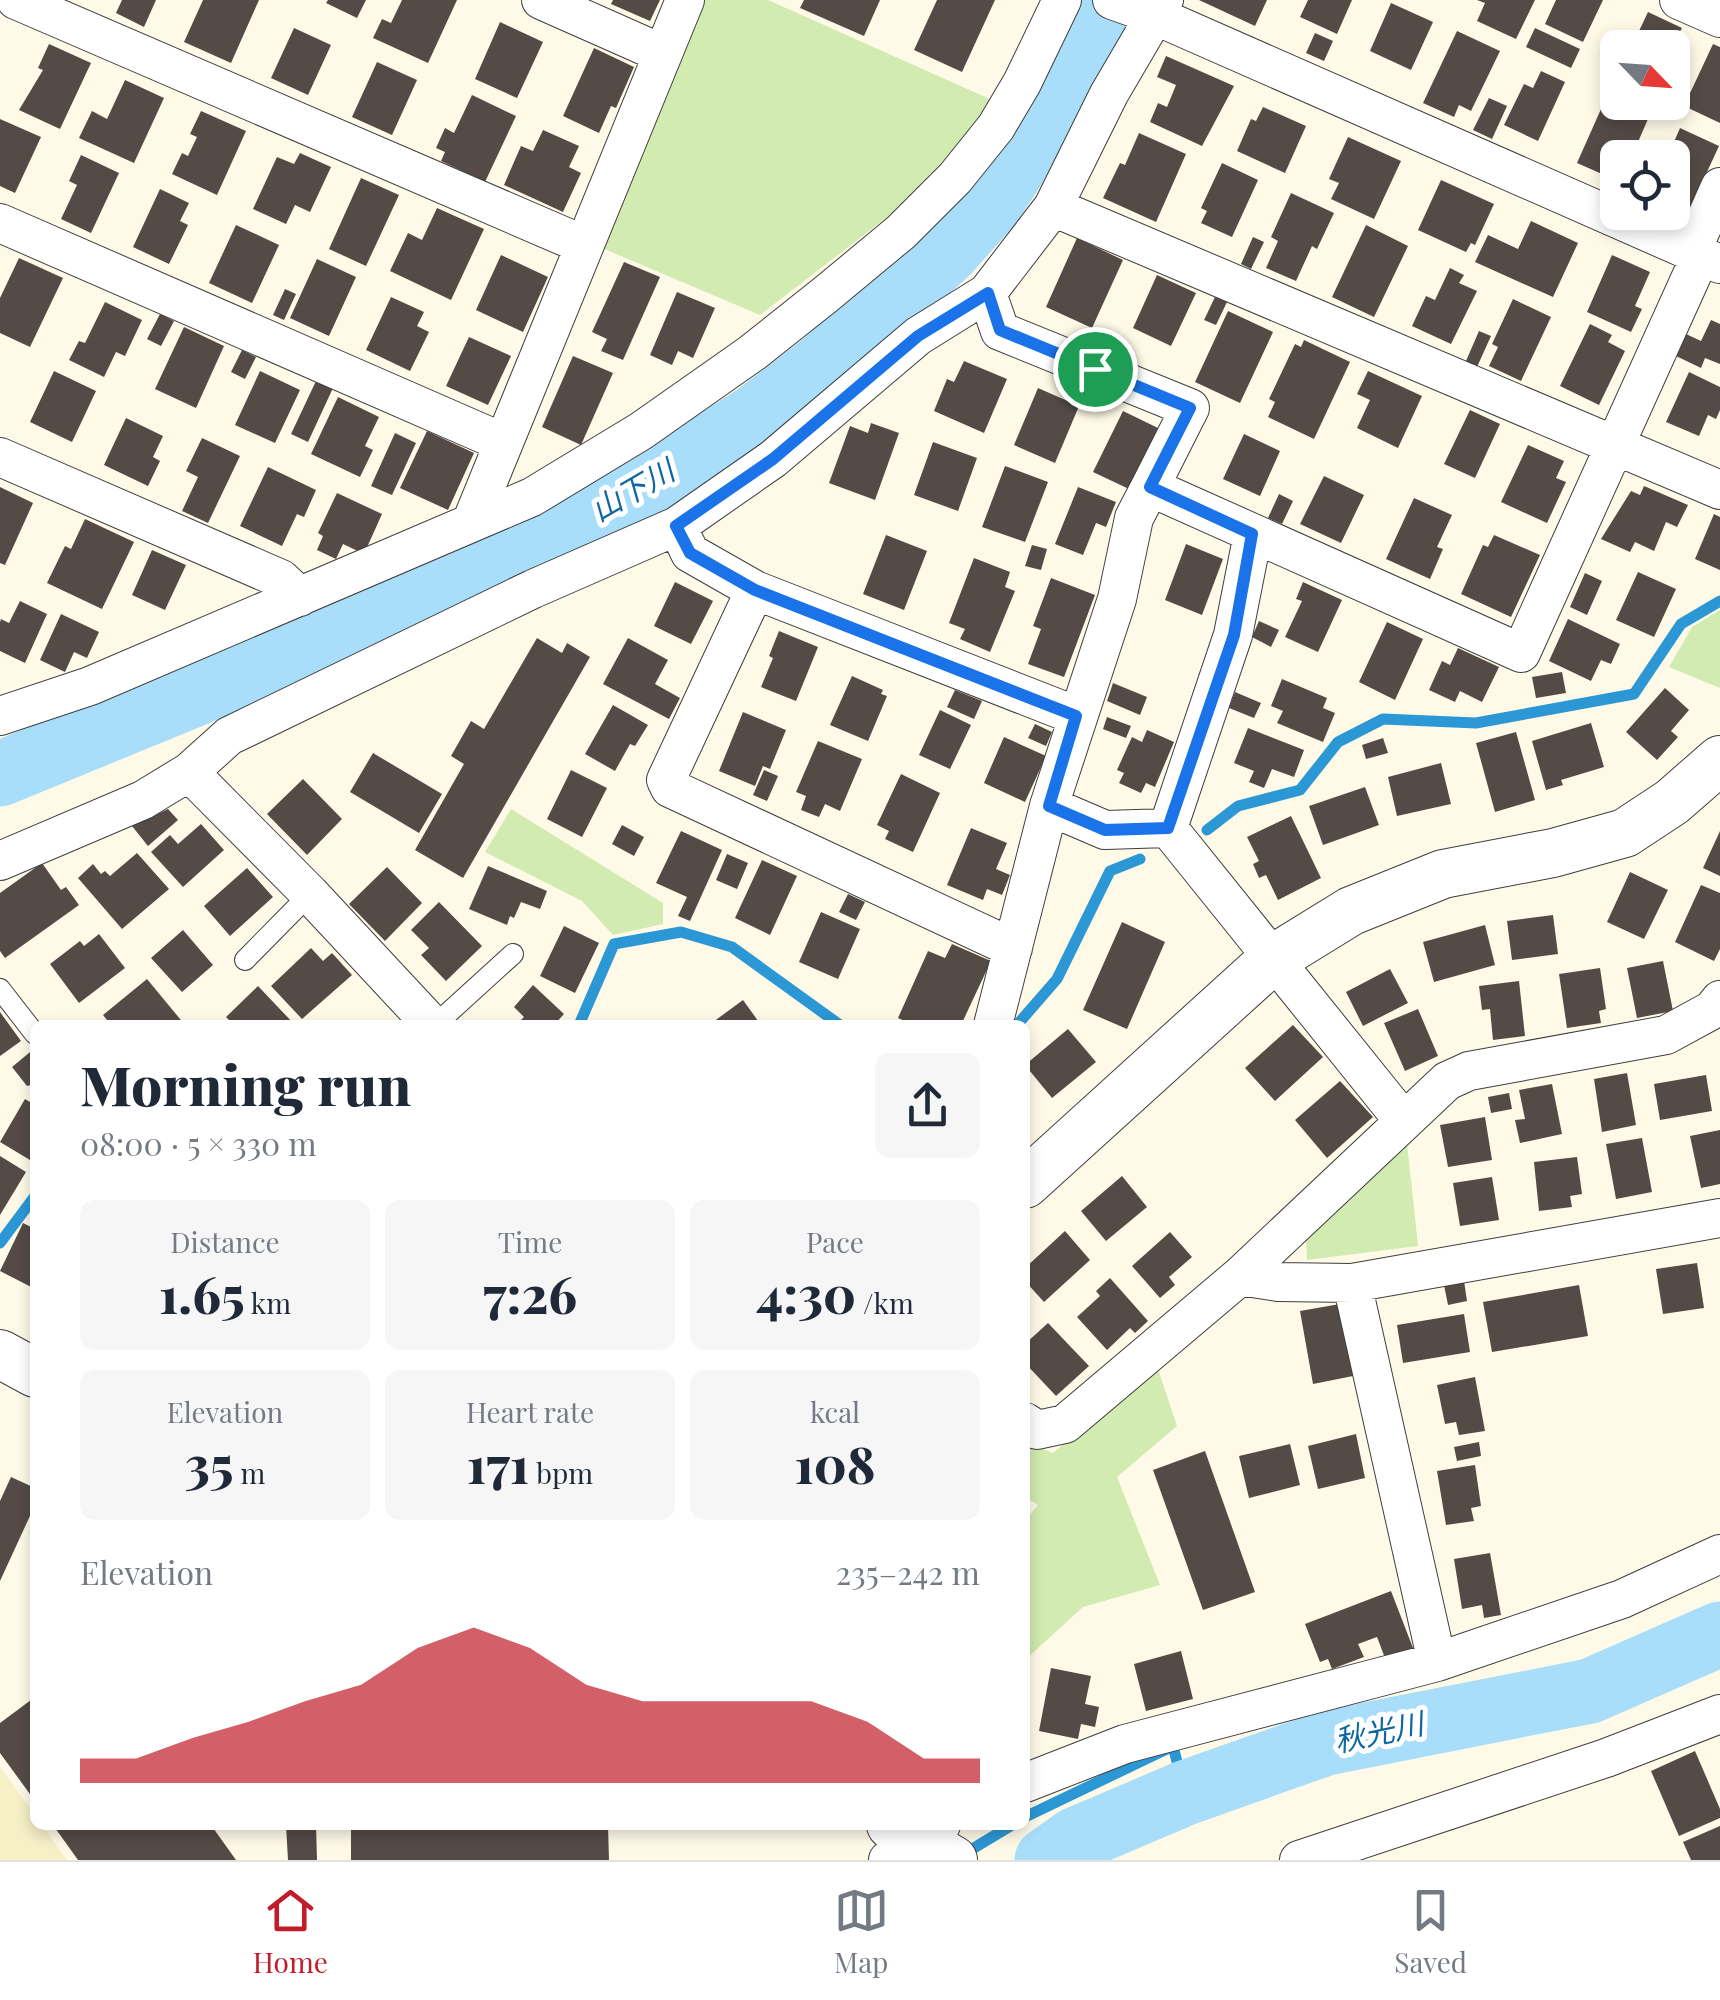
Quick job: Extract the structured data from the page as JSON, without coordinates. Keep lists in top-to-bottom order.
{
  "water": ["山下川", "秋光川"],
  "north": "bottom right",
  "page": {
    "heading": ["Morning run", "08:00 · 5 × 330 m"],
    "stats": [
      ["Distance", "1.65 km"],
      ["Time", "7:26"],
      ["Pace", "4:30 /km"],
      ["Elevation", "35 m"],
      ["Heart rate", "171 bpm"],
      ["kcal", "108"]
    ],
    "chart": ["Elevation", "235–242 m"],
    "tabs": ["Home", "Map", "Saved"]
  }
}
